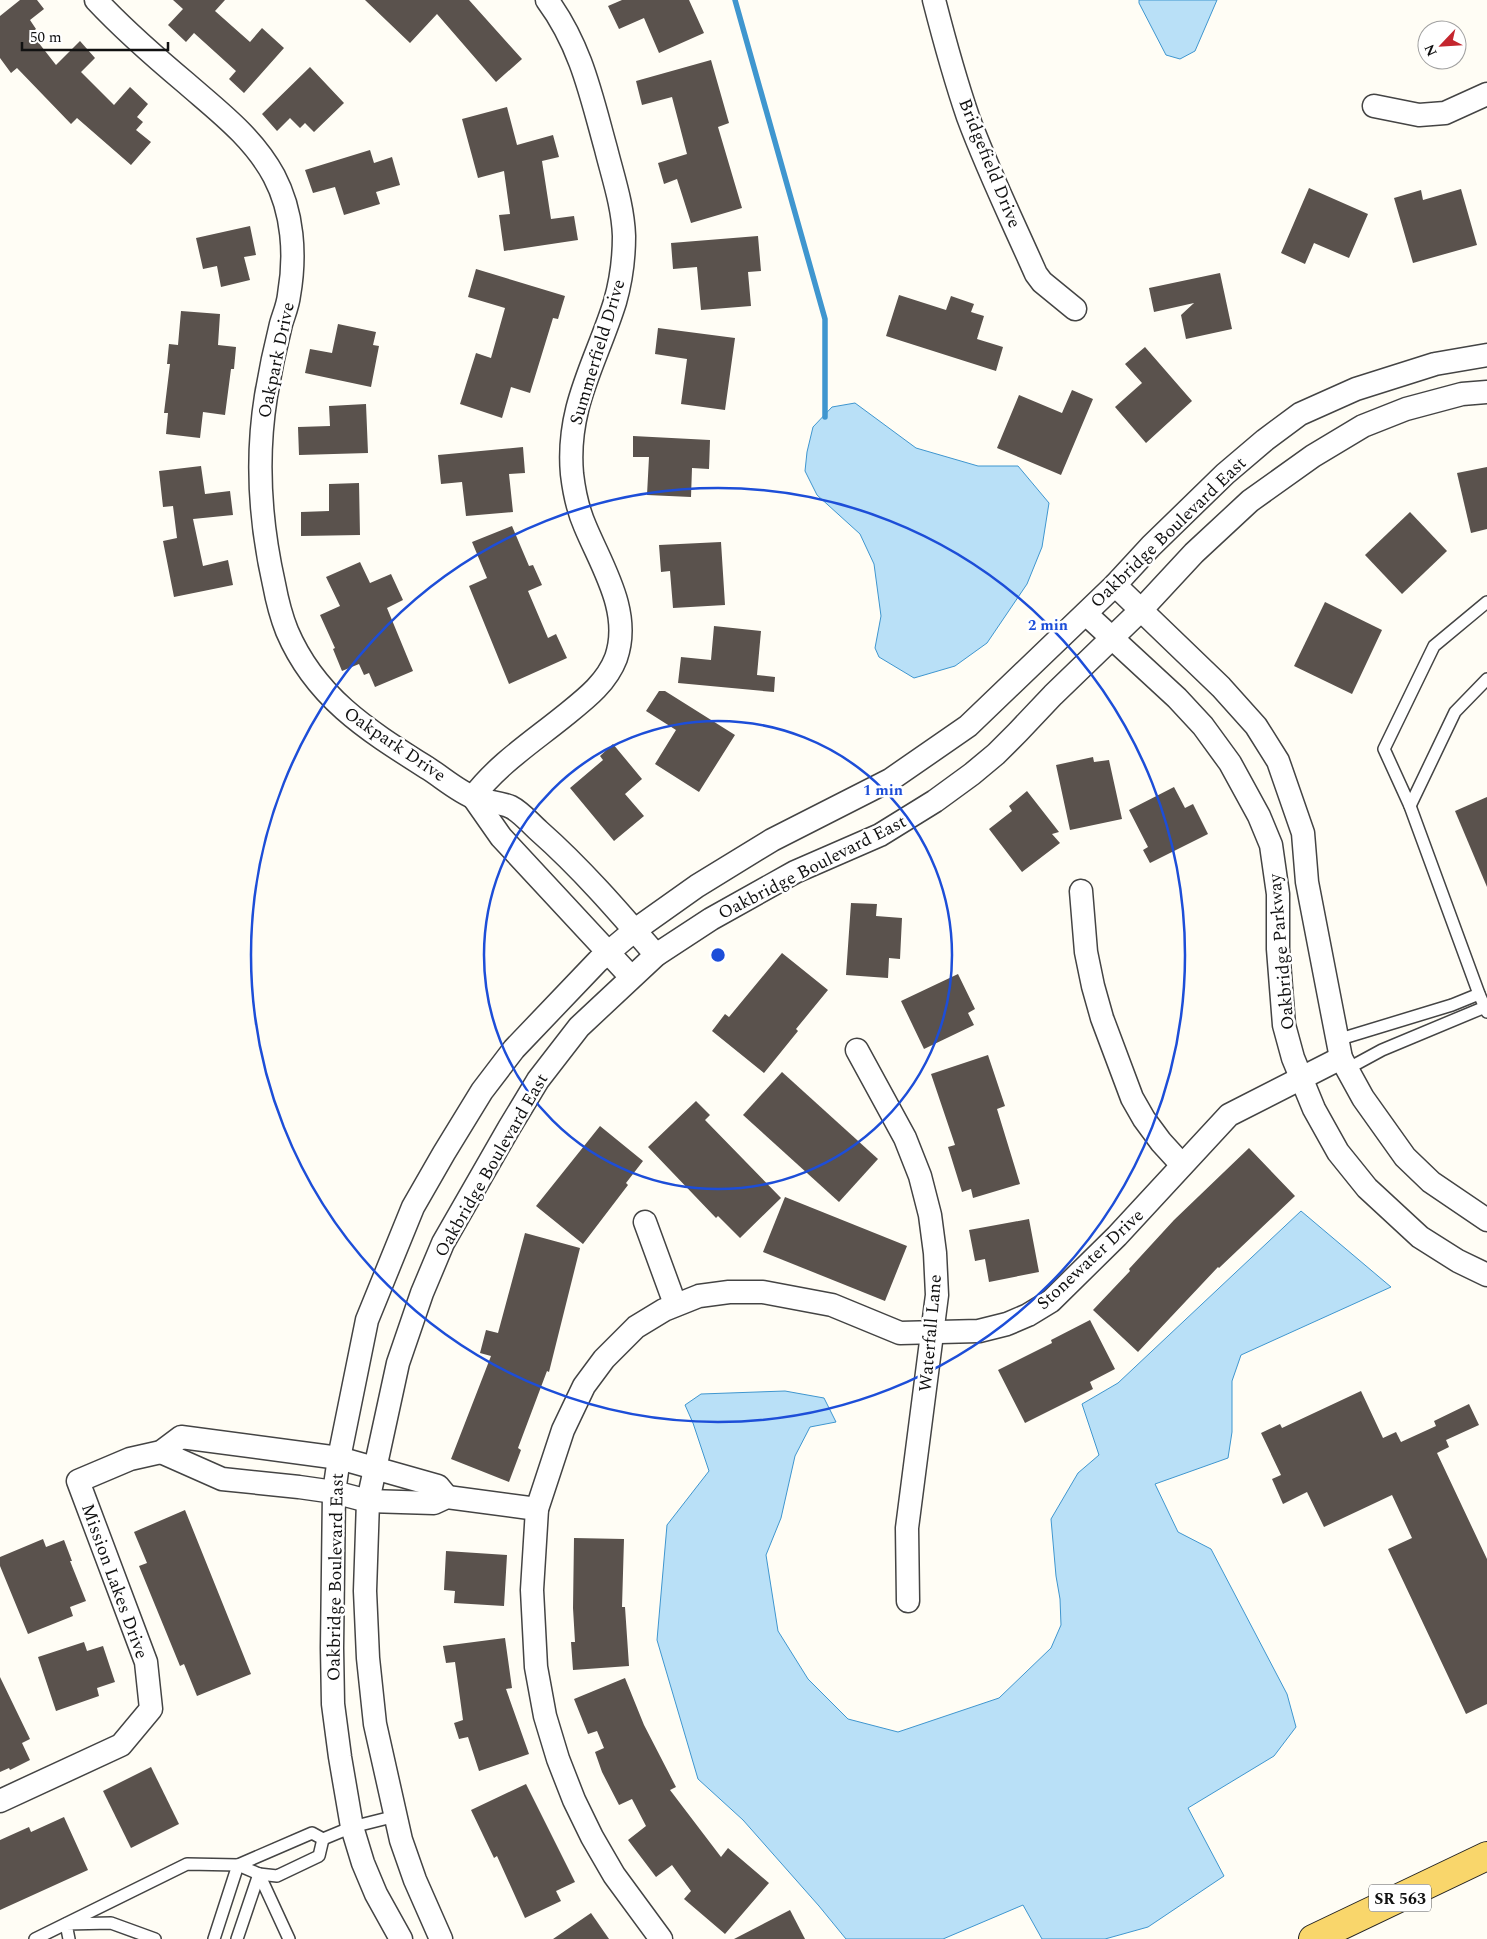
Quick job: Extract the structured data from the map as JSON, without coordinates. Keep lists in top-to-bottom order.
{
  "streets": {
    "main road": ["SR 563"],
    "street": [
      "Bridgefield Drive",
      "Summerfield Drive",
      "Oakpark Drive",
      "Oakbridge Boulevard East",
      "Oakbridge Parkway",
      "Stonewater Drive",
      "Waterfall Lane",
      "Mission Lakes Drive"
    ]
  },
  "crossings": [
    ["Summerfield Drive", "Oakpark Drive"],
    ["Oakpark Drive", "Oakbridge Boulevard East"],
    ["Oakbridge Boulevard East", "Oakbridge Parkway"],
    ["Oakbridge Boulevard East", "Mission Lakes Drive"],
    ["Oakbridge Parkway", "Stonewater Drive"],
    ["Stonewater Drive", "Waterfall Lane"],
    ["Stonewater Drive", "Mission Lakes Drive"]
  ],
  "scale_bar": "50 m",
  "north": "bottom left",
  "rings": ["2 min", "1 min"]
}
